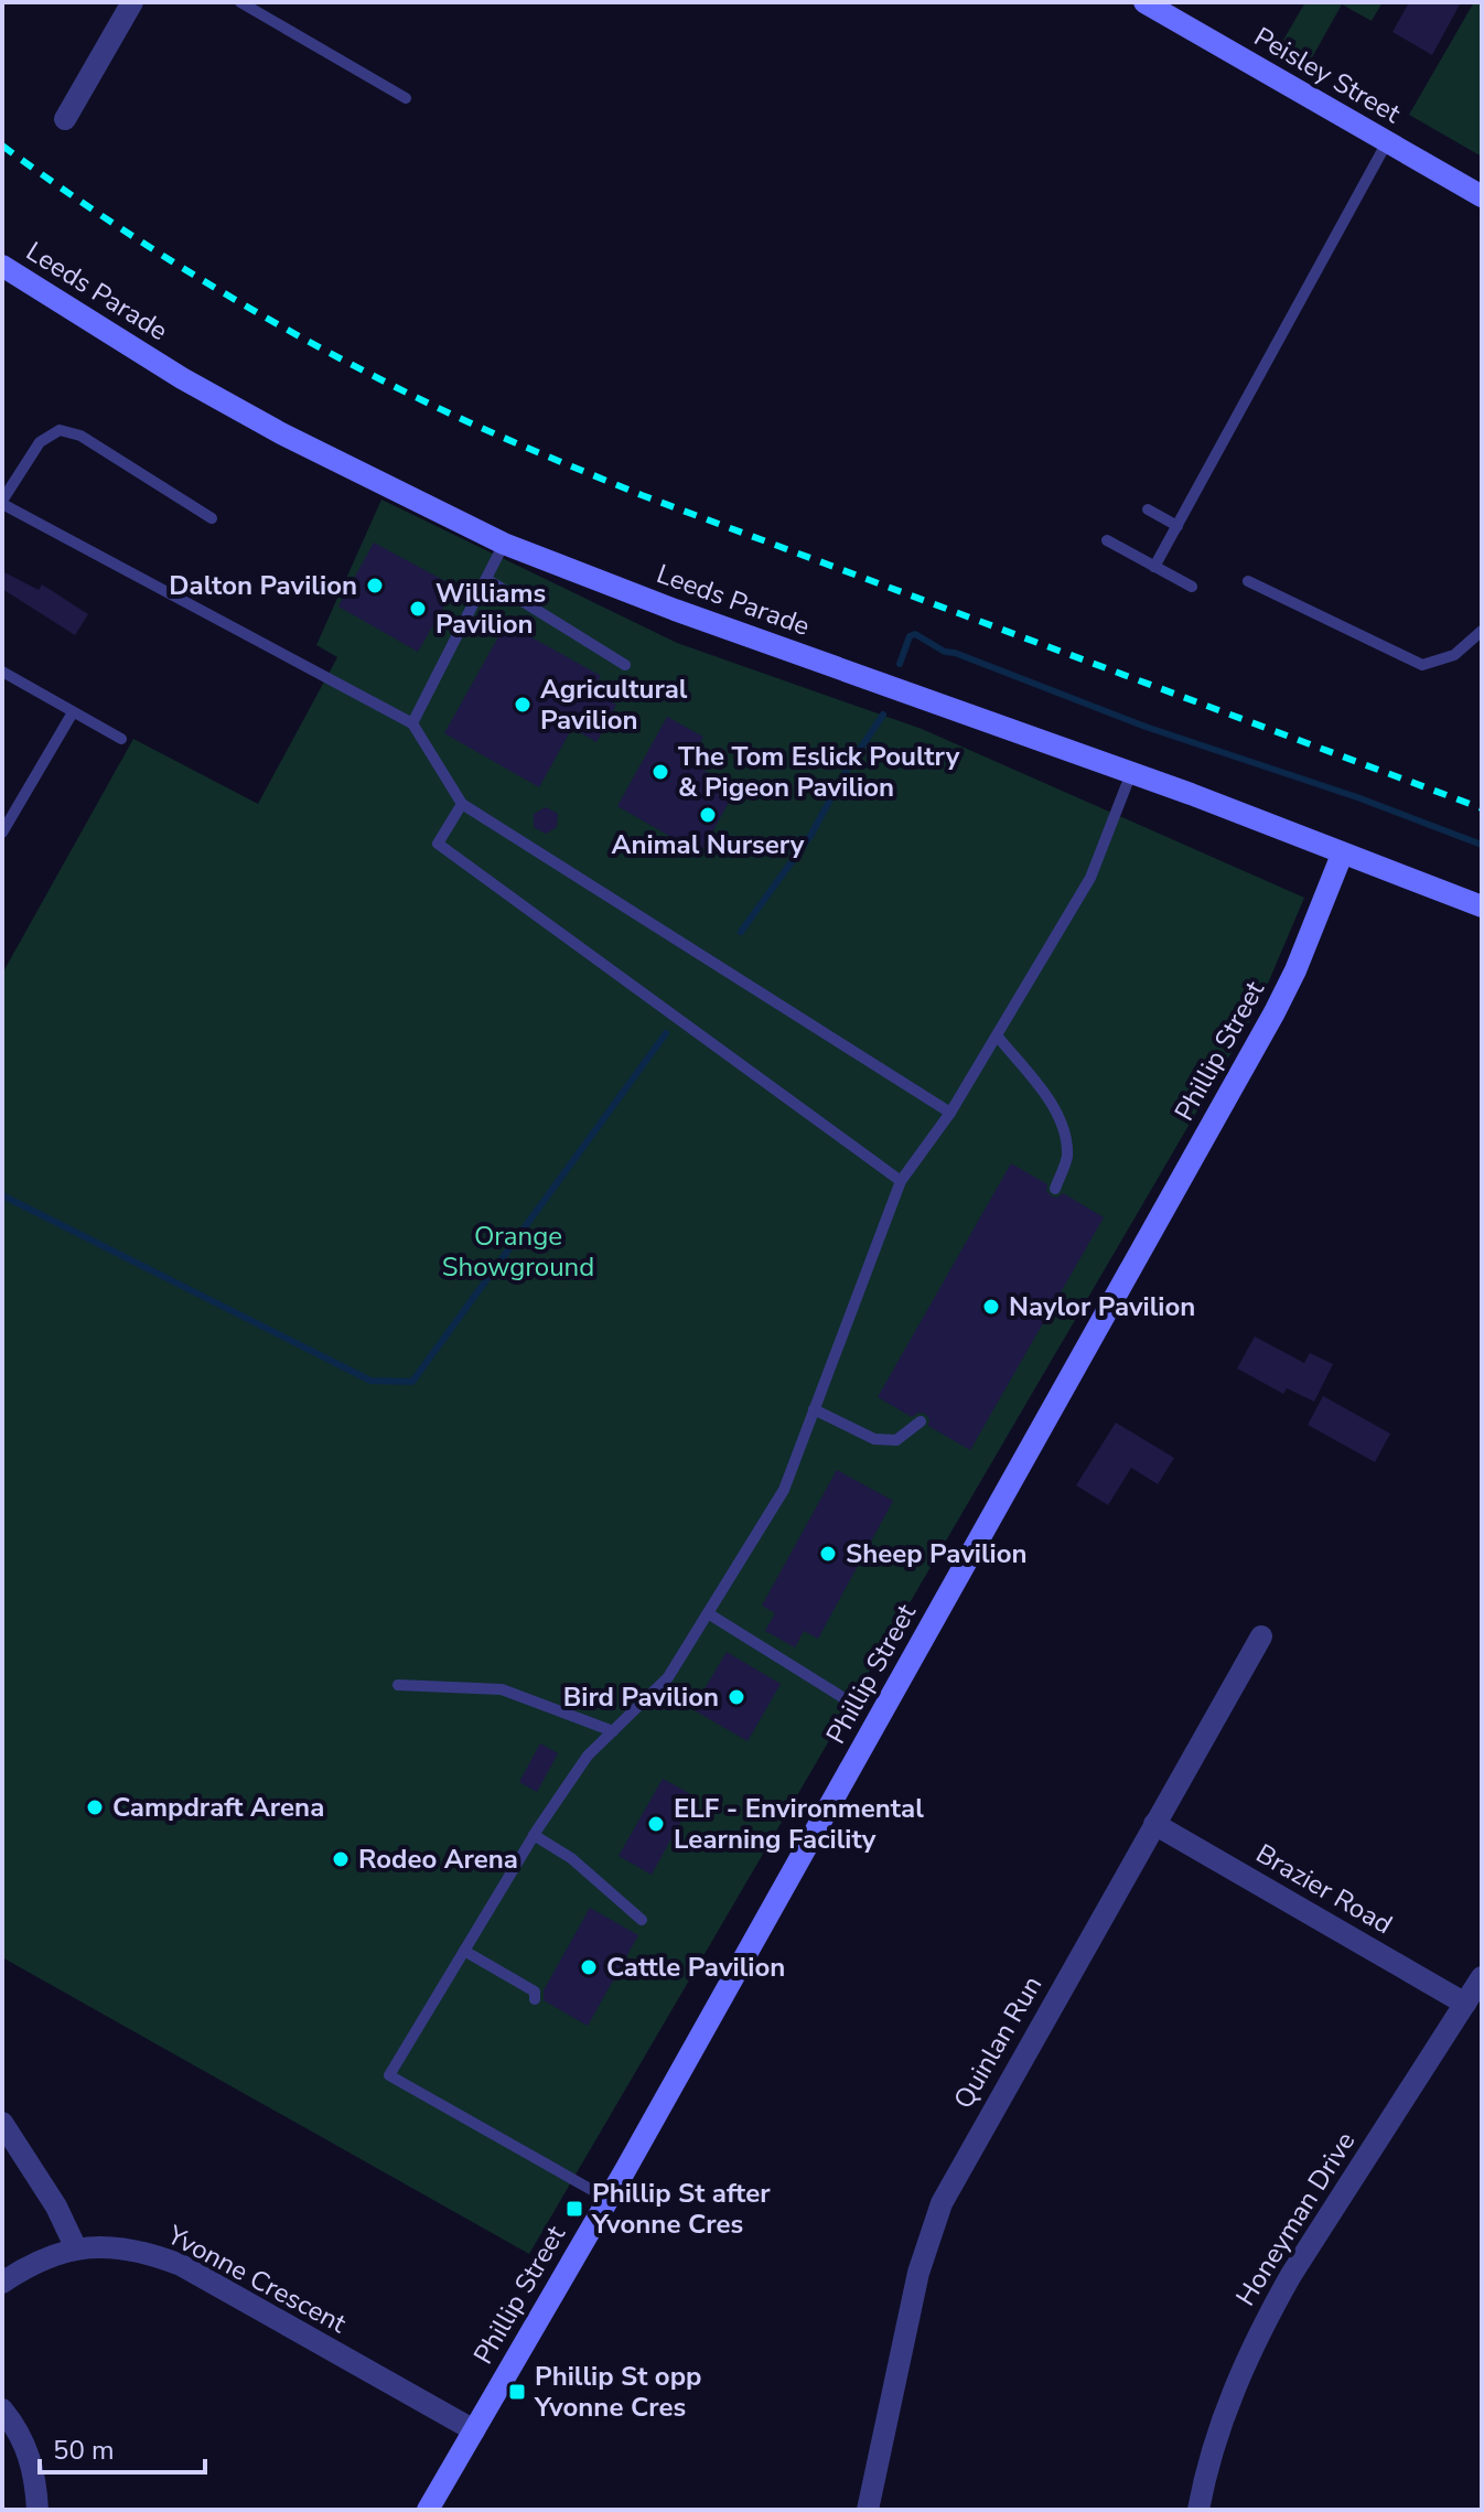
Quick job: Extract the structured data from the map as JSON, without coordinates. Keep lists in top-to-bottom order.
{
  "streets": {
    "street": [
      "Peisley Street",
      "Leeds Parade",
      "Phillip Street",
      "Brazier Road",
      "Quinlan Run",
      "Honeyman Drive",
      "Yvonne Crescent"
    ]
  },
  "crossings": [
    ["Leeds Parade", "Phillip Street"],
    ["Phillip Street", "Yvonne Crescent"],
    ["Brazier Road", "Quinlan Run"],
    ["Brazier Road", "Honeyman Drive"]
  ],
  "parks": ["Orange Showground"],
  "places": {
    "other": [
      "Dalton Pavilion",
      "Williams Pavilion",
      "Agricultural Pavilion",
      "The Tom Eslick Poultry & Pigeon Pavilion",
      "Animal Nursery",
      "Naylor Pavilion",
      "Sheep Pavilion",
      "Bird Pavilion",
      "Campdraft Arena",
      "ELF - Environmental Learning Facility",
      "Rodeo Arena",
      "Cattle Pavilion"
    ],
    "transit": ["Phillip St after Yvonne Cres", "Phillip St opp Yvonne Cres"]
  },
  "scale_bar": "50 m"
}
